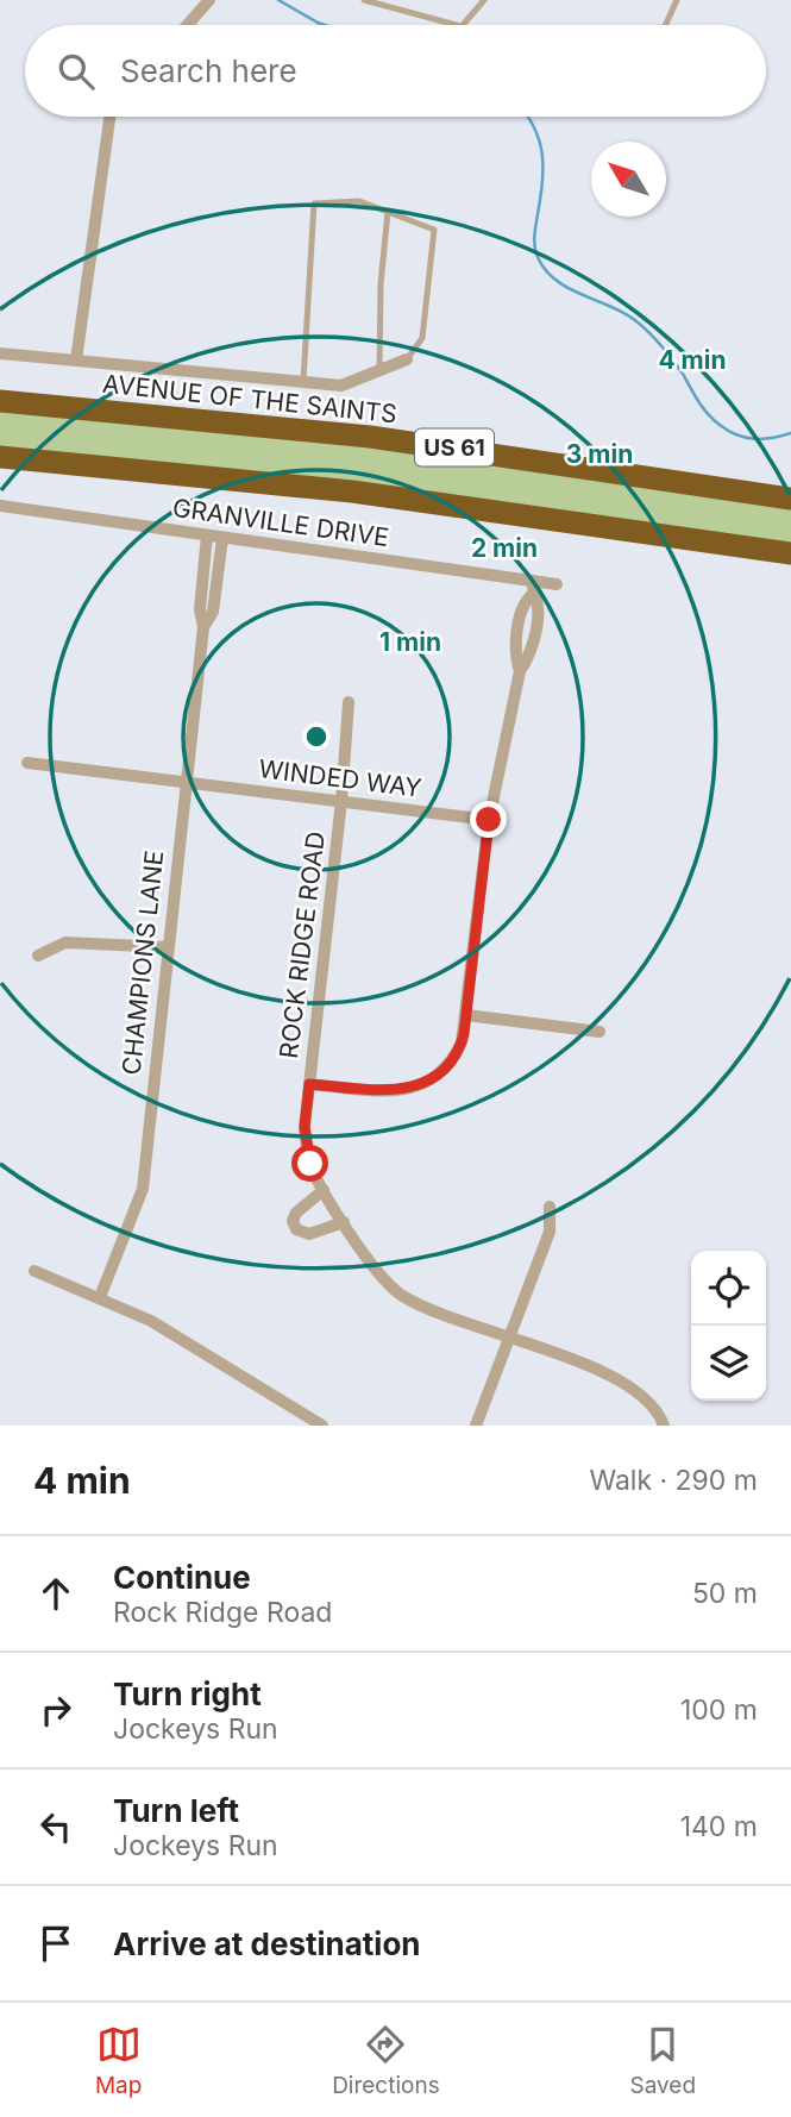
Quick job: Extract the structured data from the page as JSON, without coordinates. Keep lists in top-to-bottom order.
{
  "streets": {
    "highway": ["AVENUE OF THE SAINTS", "US 61"],
    "street": [
      "GRANVILLE DRIVE",
      "WINDED WAY",
      "ROCK RIDGE ROAD",
      "CHAMPIONS LANE"
    ]
  },
  "crossings": [
    ["GRANVILLE DRIVE", "CHAMPIONS LANE"],
    ["WINDED WAY", "ROCK RIDGE ROAD"],
    ["WINDED WAY", "CHAMPIONS LANE"]
  ],
  "north": "top left",
  "page": {
    "search": "Search here",
    "heading": ["4 min", "Walk · 290 m"],
    "list": [
      ["Continue", "Rock Ridge Road", "50 m"],
      ["Turn right", "Jockeys Run", "100 m"],
      ["Turn left", "Jockeys Run", "140 m"],
      "Arrive at destination"
    ],
    "nav": ["Map", "Directions", "Saved"]
  },
  "rings": [
    "4 min",
    "3 min",
    "2 min",
    "1 min"
  ]
}
